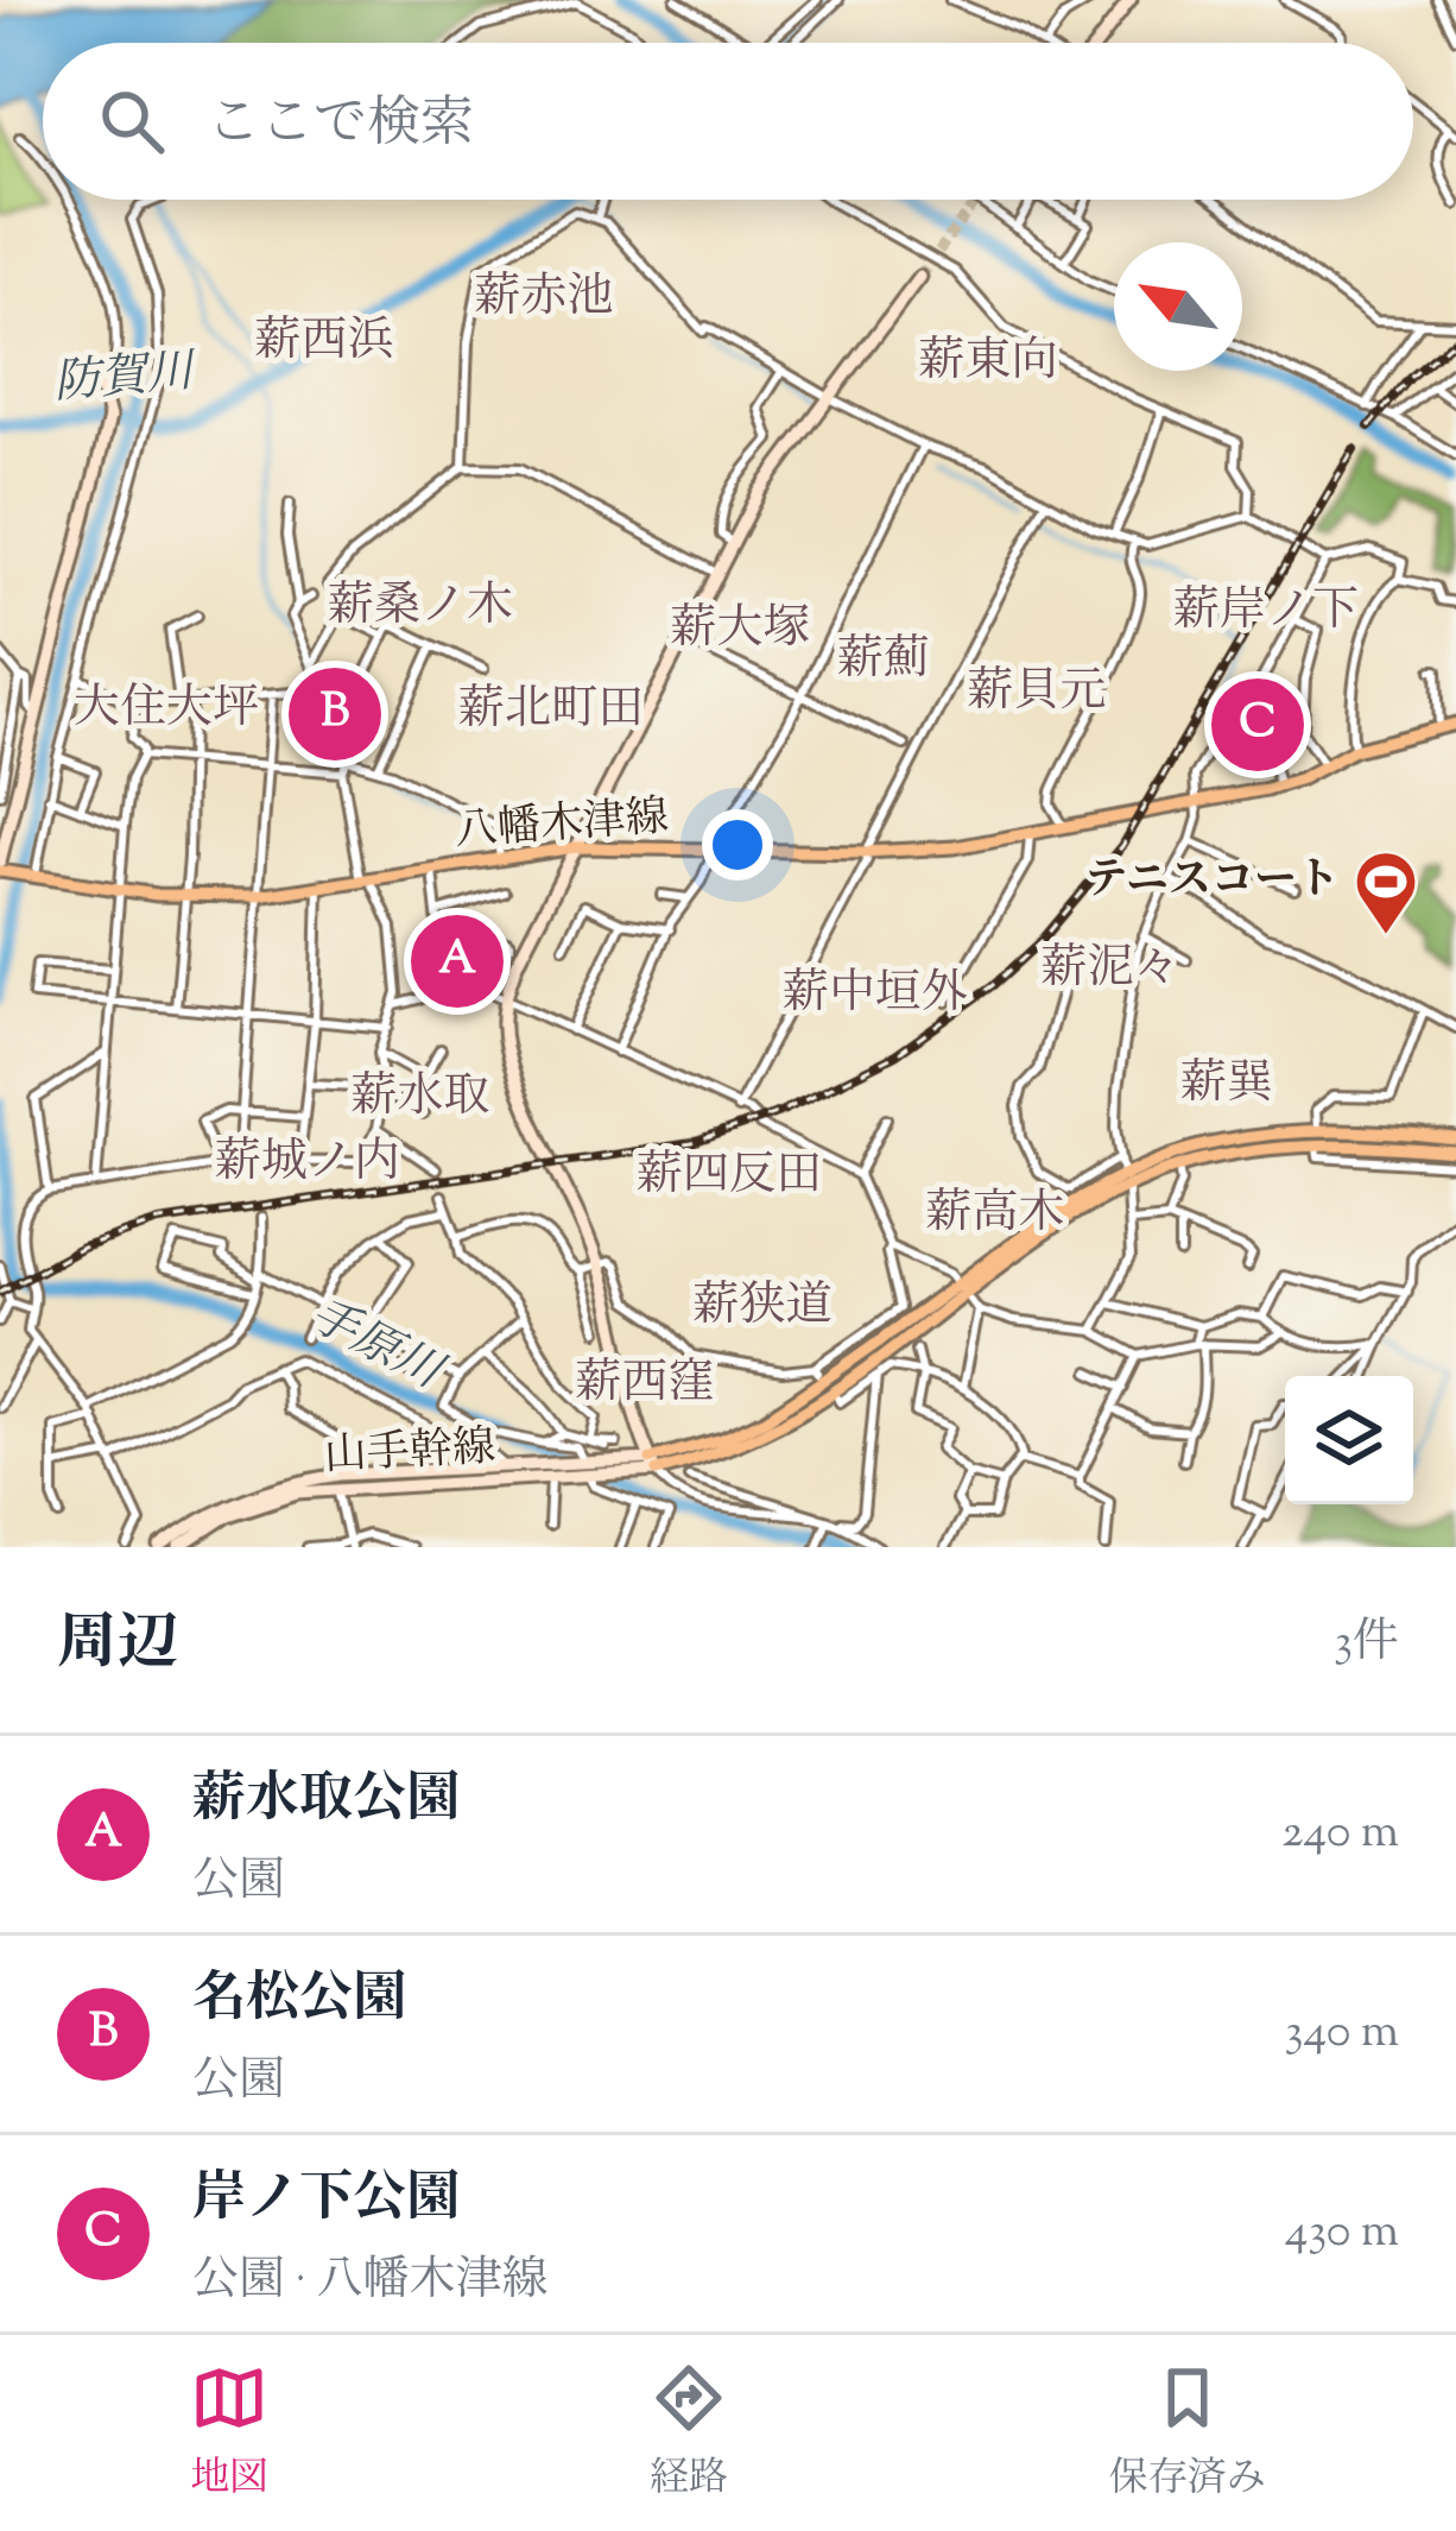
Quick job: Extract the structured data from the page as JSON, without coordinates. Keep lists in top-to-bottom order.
{
  "streets": {
    "main road": ["八幡木津線"],
    "street": ["山手幹線"]
  },
  "districts": [
    "薪赤池",
    "薪西浜",
    "薪東向",
    "薪桑ノ木",
    "薪岸ノ下",
    "薪大塚",
    "薪薊",
    "薪貝元",
    "大住大坪",
    "薪北町田",
    "薪泥々",
    "薪中垣外",
    "薪巽",
    "薪水取",
    "薪城ノ内",
    "薪四反田",
    "薪高木",
    "薪狭道",
    "薪西窪"
  ],
  "water": ["防賀川", "手原川"],
  "places": {
    "sports": ["テニスコート"]
  },
  "north": "top left",
  "page": {
    "search": "ここで検索",
    "pins": ["B", "C", "A"],
    "heading": ["周辺", "3件"],
    "list": [
      {
        "mark": "A",
        "name": "薪水取公園",
        "note": "公園",
        "value": "240 m"
      },
      {
        "mark": "B",
        "name": "名松公園",
        "note": "公園",
        "value": "340 m"
      },
      {
        "mark": "C",
        "name": "岸ノ下公園",
        "note": "公園 · 八幡木津線",
        "value": "430 m"
      }
    ],
    "nav": ["地図", "経路", "保存済み"]
  }
}
